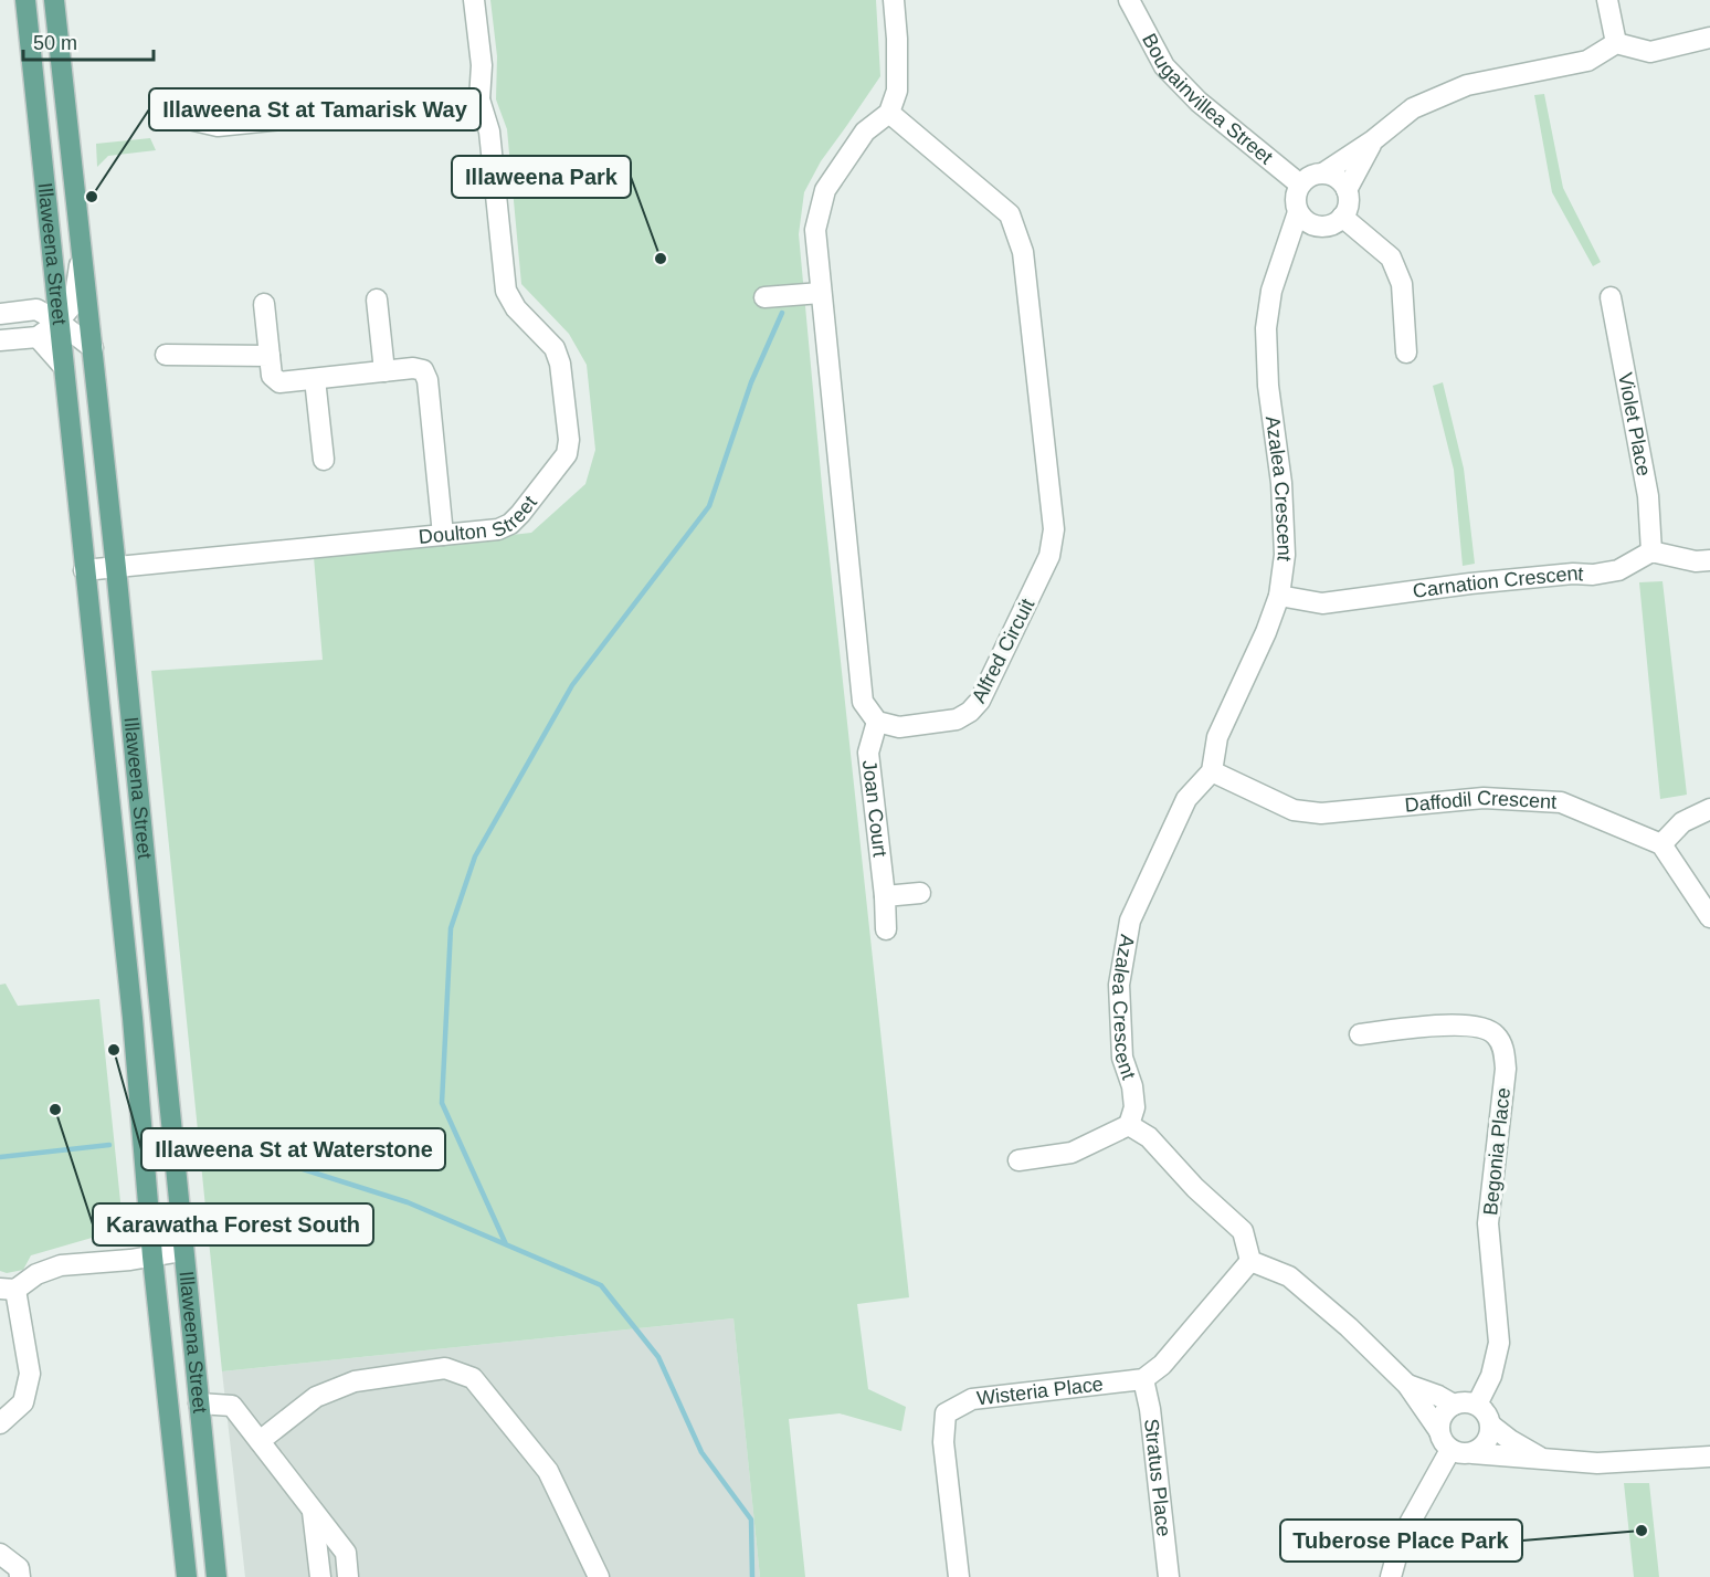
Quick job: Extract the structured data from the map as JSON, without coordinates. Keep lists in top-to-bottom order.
{
  "streets": {
    "main road": ["Illaweena Street"],
    "street": [
      "Bougainvillea Street",
      "Violet Place",
      "Azalea Crescent",
      "Doulton Street",
      "Carnation Crescent",
      "Alfred Circuit",
      "Daffodil Crescent",
      "Joan Court",
      "Begonia Place",
      "Wisteria Place",
      "Stratus Place"
    ]
  },
  "crossings": [
    ["Bougainvillea Street", "Azalea Crescent"],
    ["Illaweena Street", "Doulton Street"],
    ["Violet Place", "Carnation Crescent"],
    ["Azalea Crescent", "Carnation Crescent"],
    ["Azalea Crescent", "Daffodil Crescent"],
    ["Alfred Circuit", "Joan Court"],
    ["Wisteria Place", "Stratus Place"]
  ],
  "places": [
    "Illaweena St at Tamarisk Way",
    "Illaweena Park",
    "Illaweena St at Waterstone",
    "Karawatha Forest South",
    "Tuberose Place Park"
  ],
  "scale_bar": "50 m"
}
